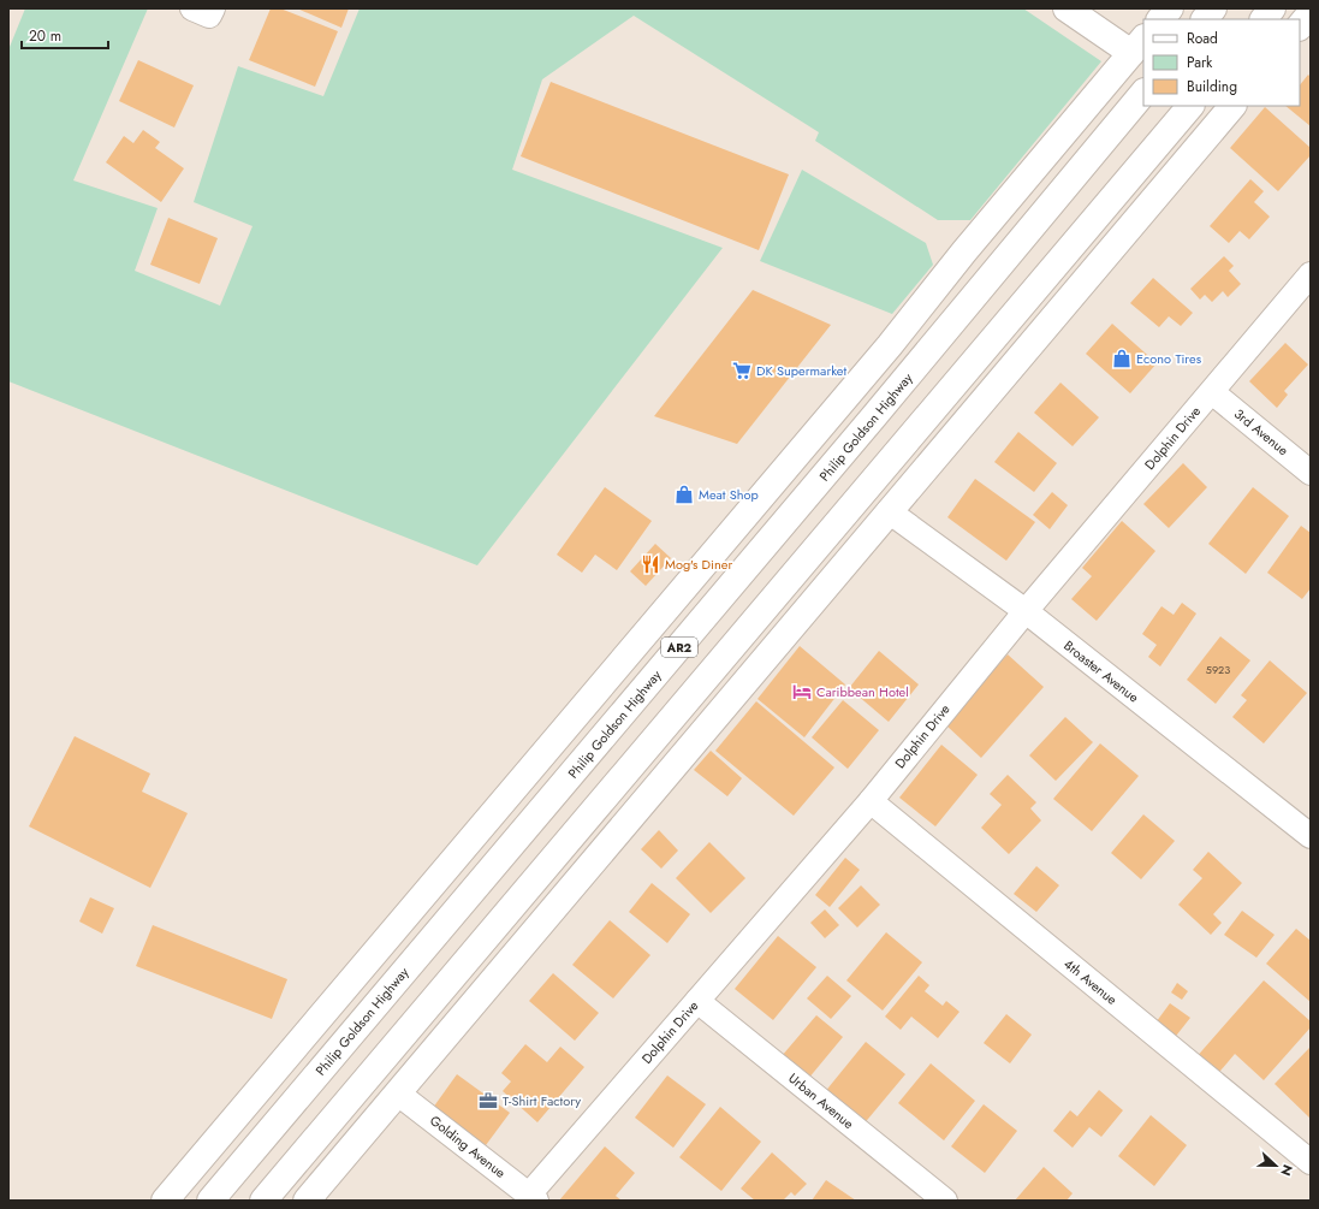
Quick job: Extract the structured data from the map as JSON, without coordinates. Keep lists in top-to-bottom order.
{
  "streets": {
    "street": [
      "Philip Goldson Highway",
      "3rd Avenue",
      "Dolphin Drive",
      "AR2",
      "Broaster Avenue",
      "4th Avenue",
      "Urban Avenue",
      "Golding Avenue"
    ]
  },
  "crossings": [
    ["3rd Avenue", "Dolphin Drive"],
    ["Dolphin Drive", "Broaster Avenue"],
    ["Dolphin Drive", "4th Avenue"],
    ["Dolphin Drive", "Urban Avenue"],
    ["Dolphin Drive", "Golding Avenue"]
  ],
  "places": {
    "shop": ["Econo Tires", "Meat Shop"],
    "supermarket": ["DK Supermarket"],
    "restaurant": ["Mog's Diner"],
    "hotel": ["Caribbean Hotel"],
    "office": ["T-Shirt Factory"]
  },
  "house_numbers": ["5923"],
  "legend": ["Road", "Park", "Building"],
  "scale_bar": "20 m",
  "north": "right"
}
